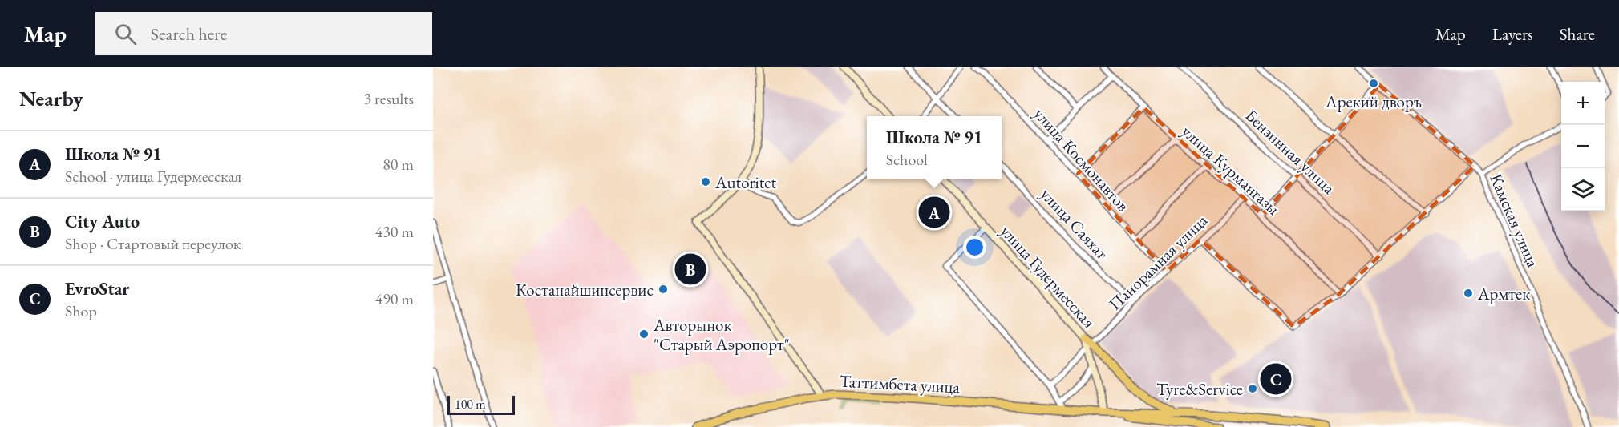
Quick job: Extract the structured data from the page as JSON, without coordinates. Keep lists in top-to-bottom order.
{
  "streets": {
    "main road": ["Таттимбета улица"],
    "street": [
      "Бензинная улица",
      "улица Космонавтов",
      "улица Курмангазы",
      "Камская улица",
      "улица Саяхат",
      "Панорамная улица",
      "улица Гудермесская"
    ]
  },
  "crossings": [
    ["улица Космонавтов", "Панорамная улица"],
    ["улица Курмангазы", "Панорамная улица"],
    ["улица Саяхат", "Панорамная улица"],
    ["Панорамная улица", "улица Гудермесская"],
    ["улица Гудермесская", "Таттимбета улица"]
  ],
  "places": [
    "Арекий дворъ",
    "Autoritet",
    "Костанайшинсервис",
    "Армтек",
    "Авторынок \"Старый Аэропорт\"",
    "Tyre&Service"
  ],
  "scale_bar": "100 m",
  "page": {
    "header": "Map",
    "search": "Search here",
    "nav": ["Map", "Layers", "Share"],
    "heading": ["Nearby", "3 results"],
    "map_buttons": ["+", "−"],
    "popup": ["Школа № 91", "School"],
    "list": [
      {
        "mark": "A",
        "name": "Школа № 91",
        "note": "School · улица Гудермесская",
        "value": "80 m"
      },
      {
        "mark": "B",
        "name": "City Auto",
        "note": "Shop · Стартовый переулок",
        "value": "430 m"
      },
      {
        "mark": "C",
        "name": "EvroStar",
        "note": "Shop",
        "value": "490 m"
      }
    ],
    "pins": ["A", "B", "C"],
    "scale": "100 m"
  }
}
